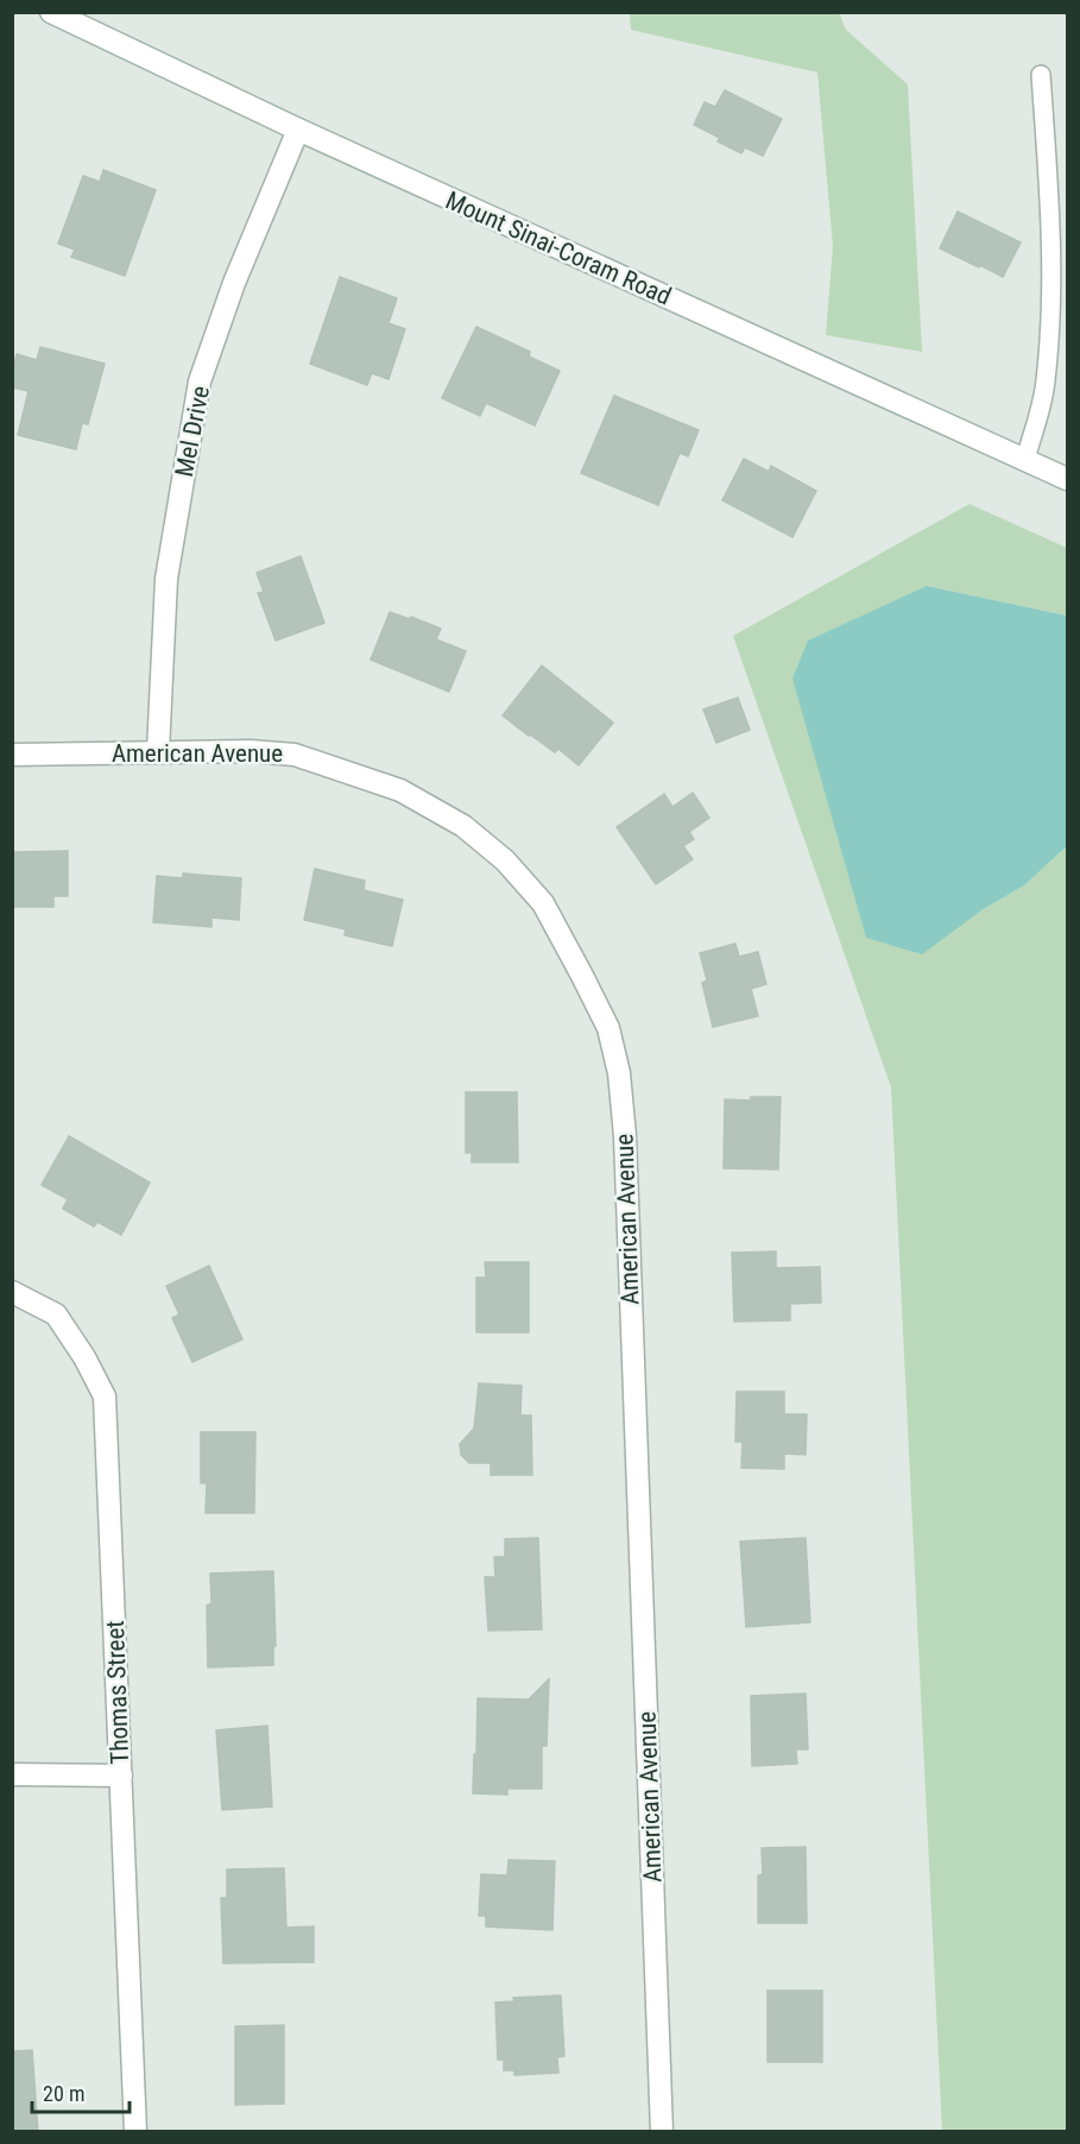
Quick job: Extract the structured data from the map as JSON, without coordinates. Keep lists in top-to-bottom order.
{
  "streets": {
    "street": [
      "Mount Sinai-Coram Road",
      "Mel Drive",
      "American Avenue",
      "Thomas Street"
    ]
  },
  "crossings": [
    ["Mount Sinai-Coram Road", "Mel Drive"],
    ["Mel Drive", "American Avenue"]
  ],
  "scale_bar": "20 m"
}
